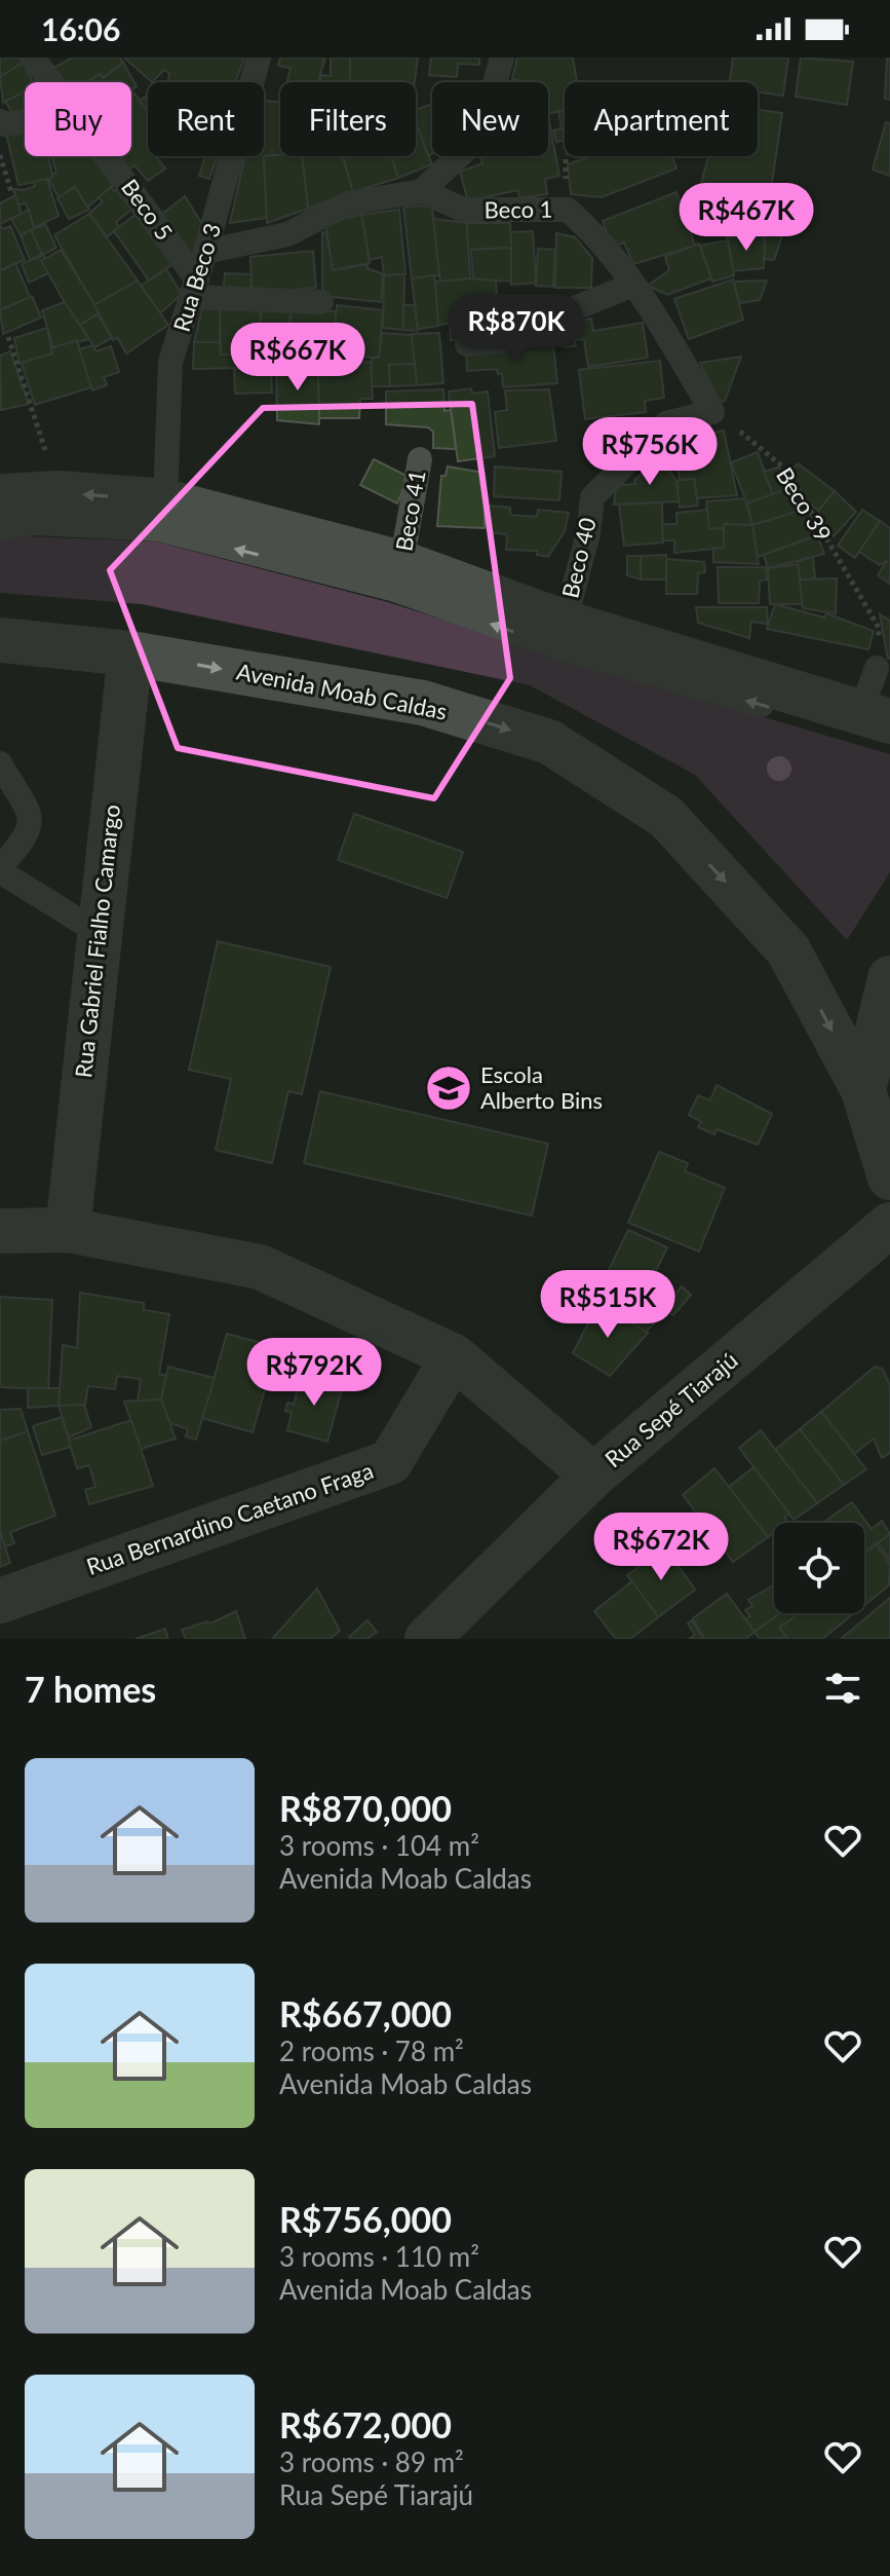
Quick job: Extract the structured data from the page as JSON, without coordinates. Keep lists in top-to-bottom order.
{
  "streets": {
    "street": [
      "Avenida Moab Caldas",
      "Rua Gabriel Fialho Camargo",
      "Rua Sepé Tiarajú",
      "Rua Bernardino Caetano Fraga"
    ],
    "lane": [
      "Beco 5",
      "Beco 1",
      "Rua Beco 3",
      "Beco 41",
      "Beco 40"
    ],
    "path": ["Beco 39"]
  },
  "crossings": [
    ["Beco 5", "Rua Beco 3"],
    ["Beco 39", "Beco 40"],
    ["Avenida Moab Caldas", "Rua Gabriel Fialho Camargo"]
  ],
  "places": {
    "school or university": ["Escola Alberto Bins"]
  },
  "page": {
    "status": "16:06",
    "chip": [
      "Buy",
      "Rent",
      "Filters",
      "New",
      "Apartment"
    ],
    "price": [
      "R$467K",
      "R$870K",
      "R$667K",
      "R$756K",
      "R$515K",
      "R$792K",
      "R$672K"
    ],
    "heading": "7 homes",
    "list": [
      {
        "name": "R$870,000",
        "note": "3 rooms · 104 m² · Avenida Moab Caldas"
      },
      {
        "name": "R$667,000",
        "note": "2 rooms · 78 m² · Avenida Moab Caldas"
      },
      {
        "name": "R$756,000",
        "note": "3 rooms · 110 m² · Avenida Moab Caldas"
      },
      {
        "name": "R$672,000",
        "note": "3 rooms · 89 m² · Rua Sepé Tiarajú"
      }
    ]
  }
}
